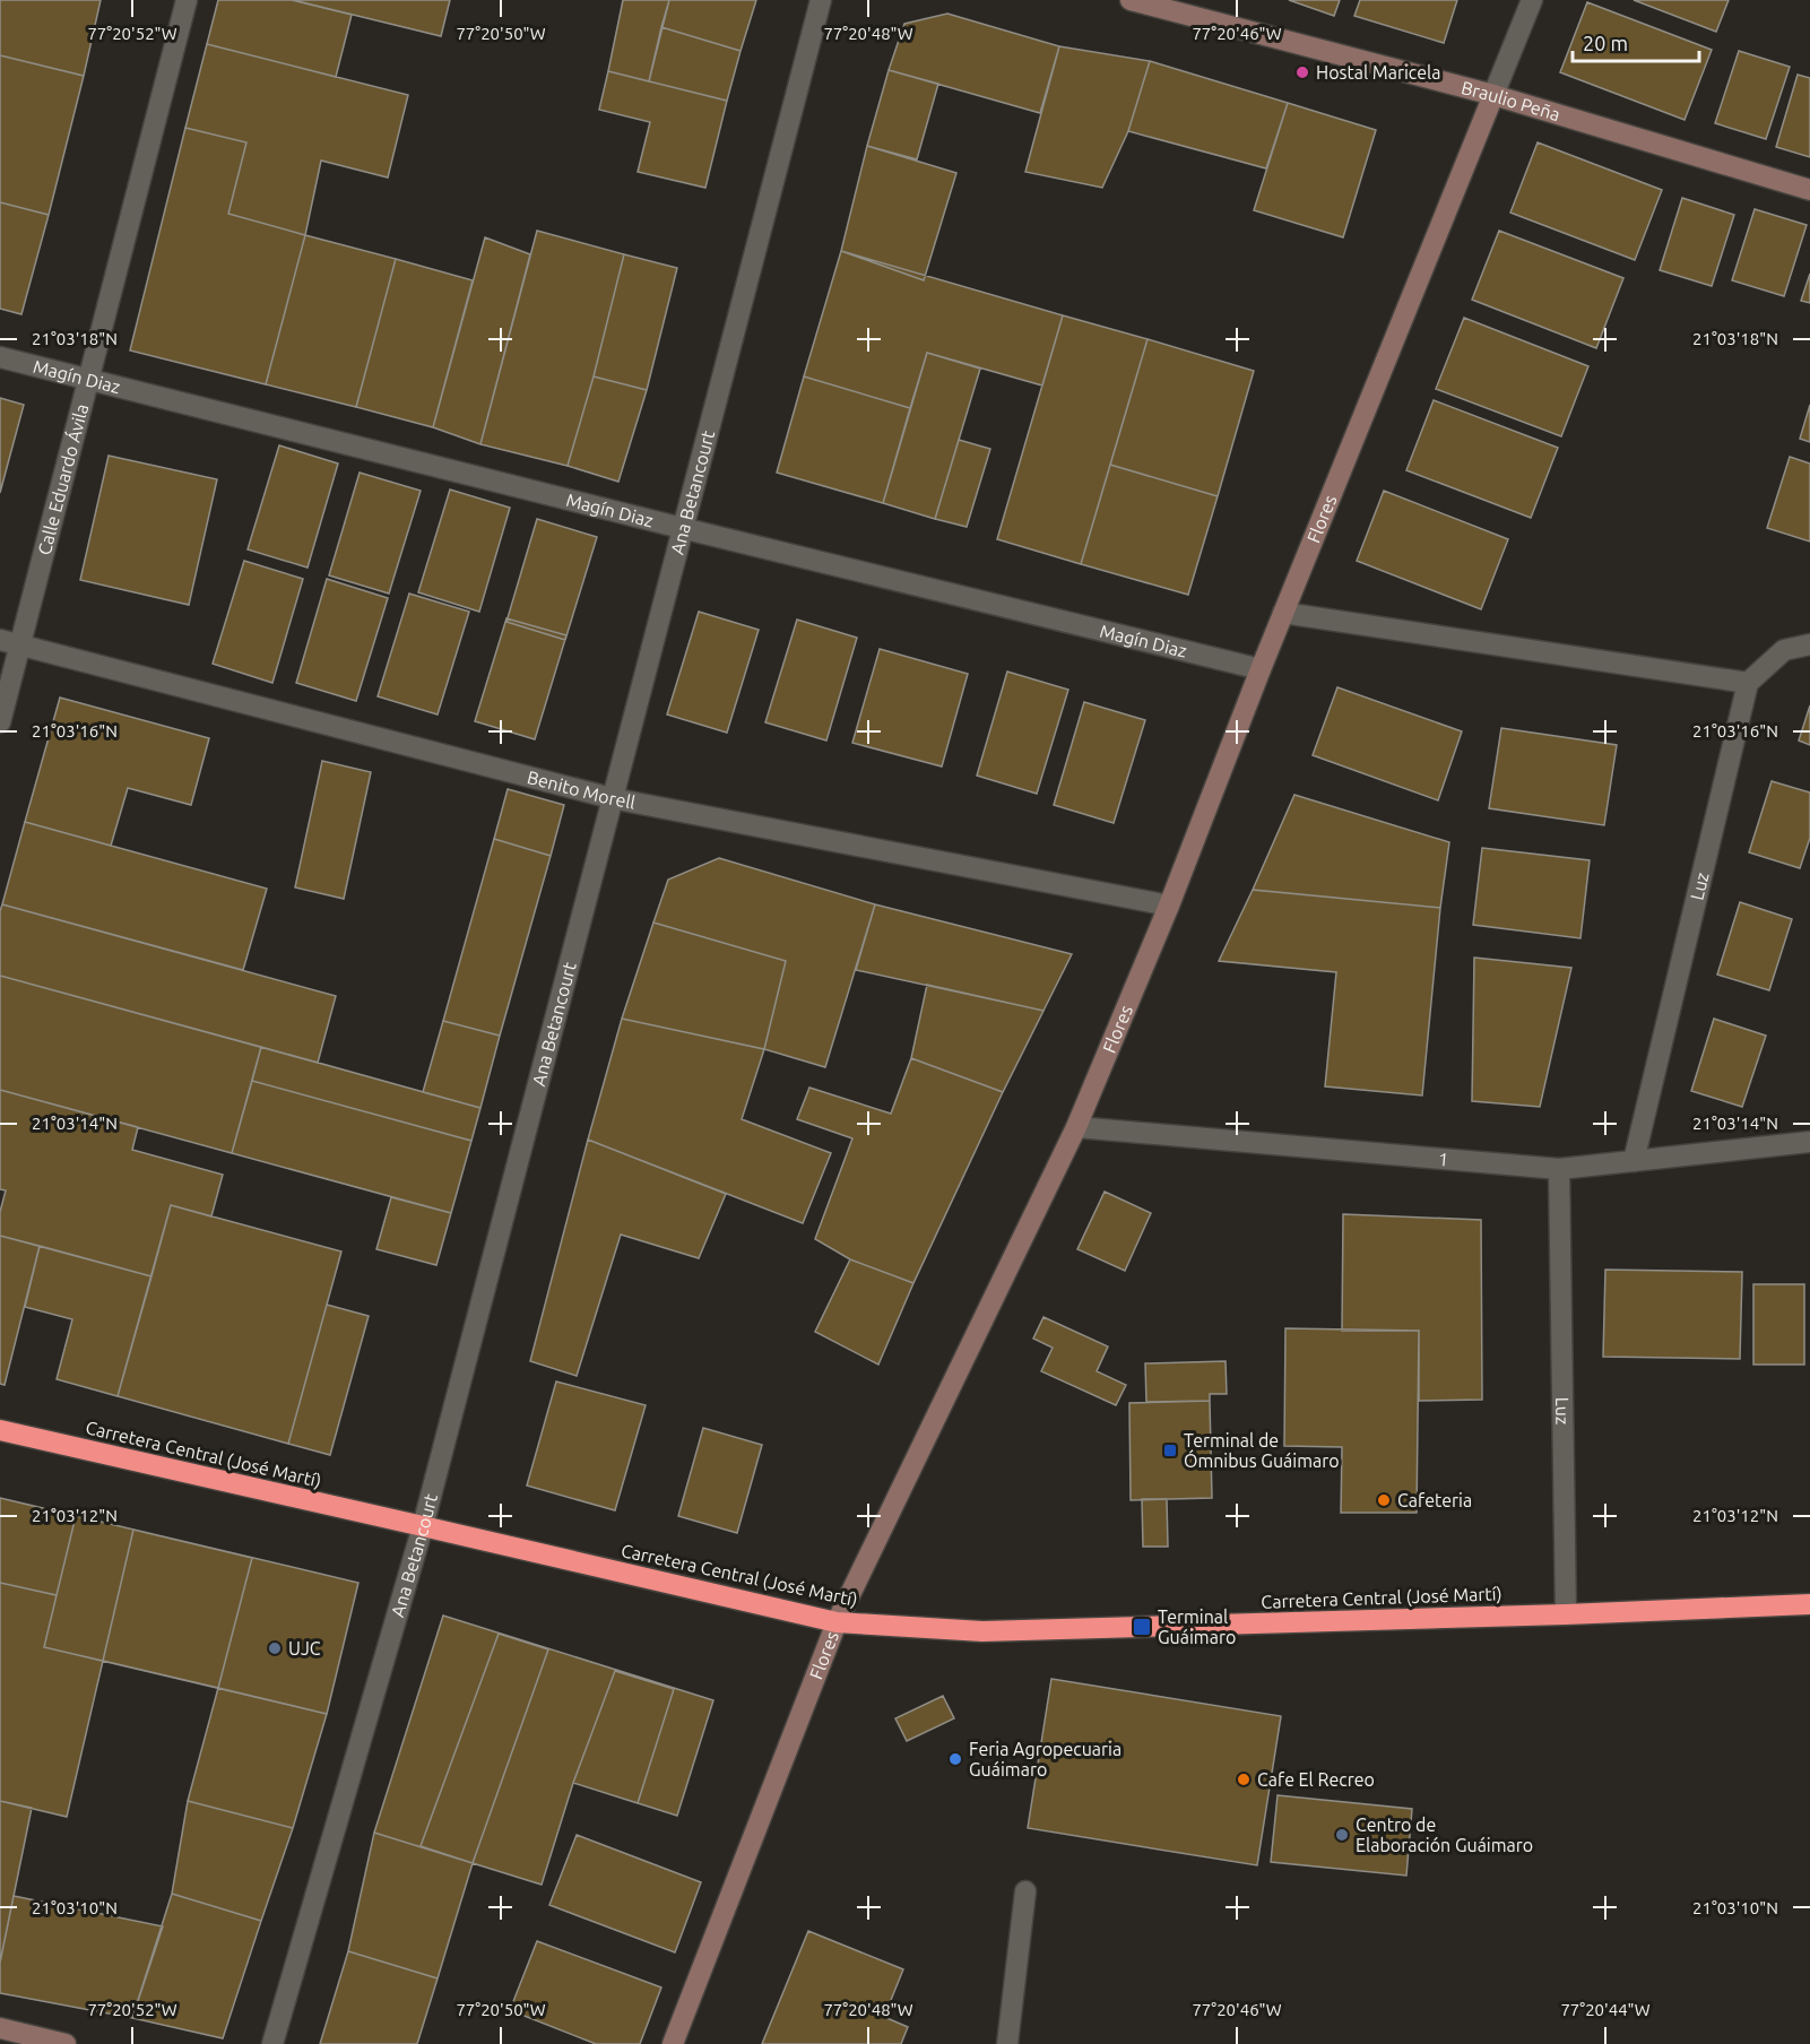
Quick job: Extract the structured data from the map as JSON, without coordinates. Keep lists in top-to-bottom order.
{
  "streets": {
    "highway": ["Carretera Central (José Martí)"],
    "street": [
      "Braulio Peña",
      "Magín Diaz",
      "Calle Eduardo Ávila",
      "Ana Betancourt",
      "Flores",
      "Benito Morell",
      "Luz",
      "1"
    ]
  },
  "crossings": [
    ["Braulio Peña", "Flores"],
    ["Magín Diaz", "Calle Eduardo Ávila"],
    ["Magín Diaz", "Ana Betancourt"],
    ["Magín Diaz", "Flores"],
    ["Calle Eduardo Ávila", "Benito Morell"],
    ["Ana Betancourt", "Benito Morell"],
    ["Ana Betancourt", "Carretera Central (José Martí)"],
    ["Flores", "Benito Morell"],
    ["Flores", "1"],
    ["Flores", "Carretera Central (José Martí)"],
    ["Luz", "1"],
    ["Luz", "Carretera Central (José Martí)"]
  ],
  "places": {
    "other": [
      "Hostal Maricela",
      "Cafeteria",
      "UJC",
      "Feria Agropecuaria Guáimaro",
      "Cafe El Recreo",
      "Centro de Elaboración Guáimaro"
    ],
    "transit": ["Terminal de Ómnibus Guáimaro", "Terminal Guáimaro"]
  },
  "scale_bar": "20 m",
  "coordinates": [
    "77°20'52\"W",
    "77°20'50\"W",
    "77°20'48\"W",
    "77°20'46\"W",
    "21°03'18\"N",
    "21°03'16\"N",
    "21°03'14\"N",
    "21°03'12\"N",
    "21°03'10\"N",
    "77°20'44\"W"
  ]
}
